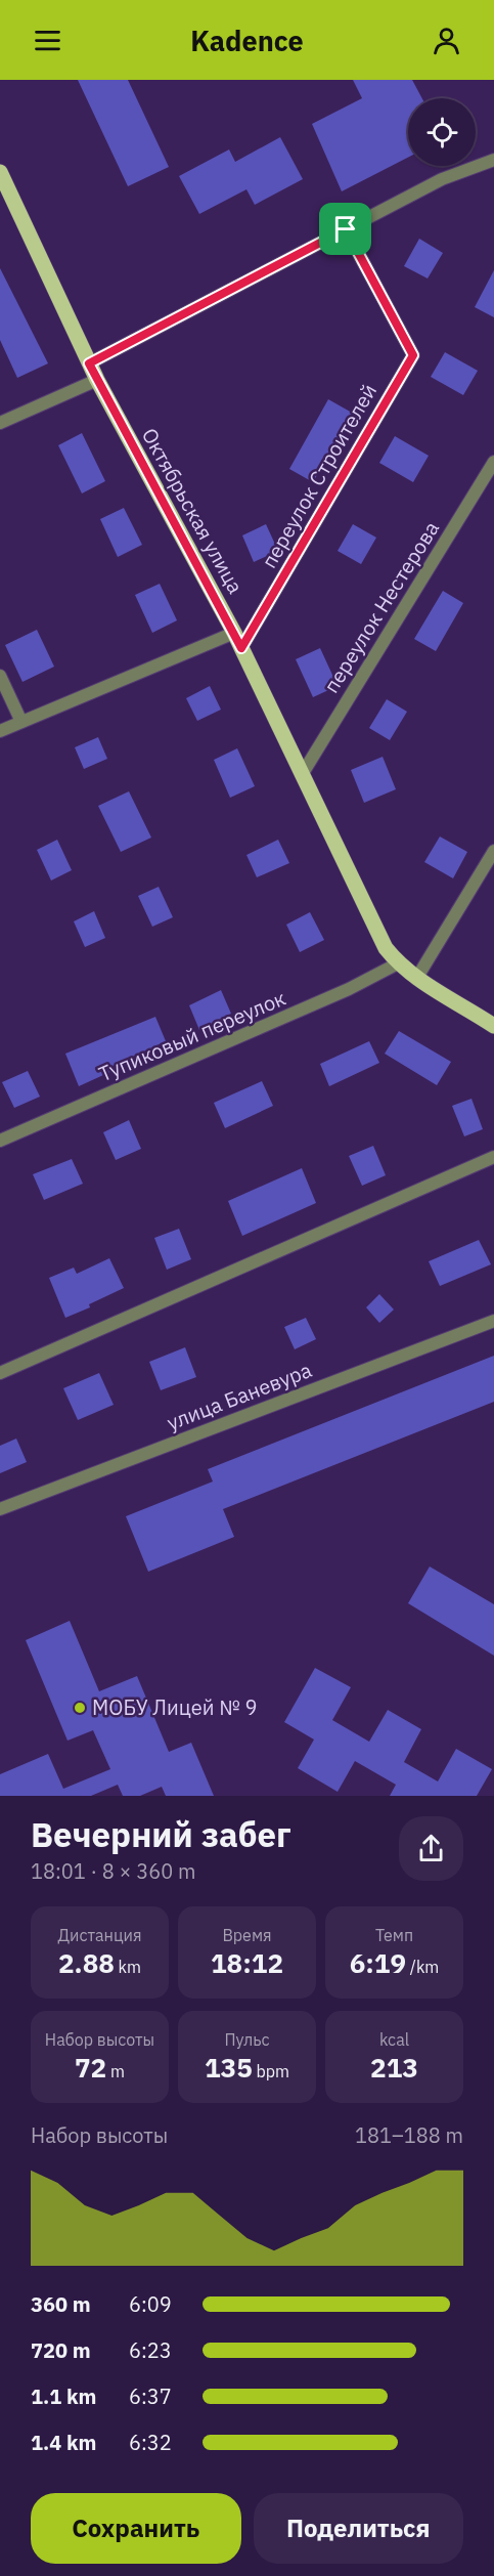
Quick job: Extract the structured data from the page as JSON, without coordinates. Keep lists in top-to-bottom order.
{
  "streets": {
    "main road": ["Октябрьская улица"],
    "street": [
      "переулок Строителей",
      "переулок Нестерова",
      "Тупиковый переулок",
      "улица Баневура"
    ]
  },
  "crossings": [
    ["переулок Строителей", "Октябрьская улица"],
    ["Октябрьская улица", "переулок Нестерова"],
    ["Октябрьская улица", "Тупиковый переулок"]
  ],
  "places": ["МОБУ Лицей № 9"],
  "page": {
    "header": "Kadence",
    "heading": ["Вечерний забег", "18:01 · 8 × 360 m"],
    "stats": [
      ["Дистанция", "2.88 km"],
      ["Время", "18:12"],
      ["Темп", "6:19 /km"],
      ["Набор высоты", "72 m"],
      ["Пульс", "135 bpm"],
      ["kcal", "213"]
    ],
    "chart": ["Набор высоты", "181–188 m"],
    "list": [
      {
        "name": "360 m",
        "note": "6:09"
      },
      {
        "name": "720 m",
        "note": "6:23"
      },
      {
        "name": "1.1 km",
        "note": "6:37"
      },
      {
        "name": "1.4 km",
        "note": "6:32"
      }
    ],
    "buttons": ["Сохранить", "Поделиться"]
  }
}
